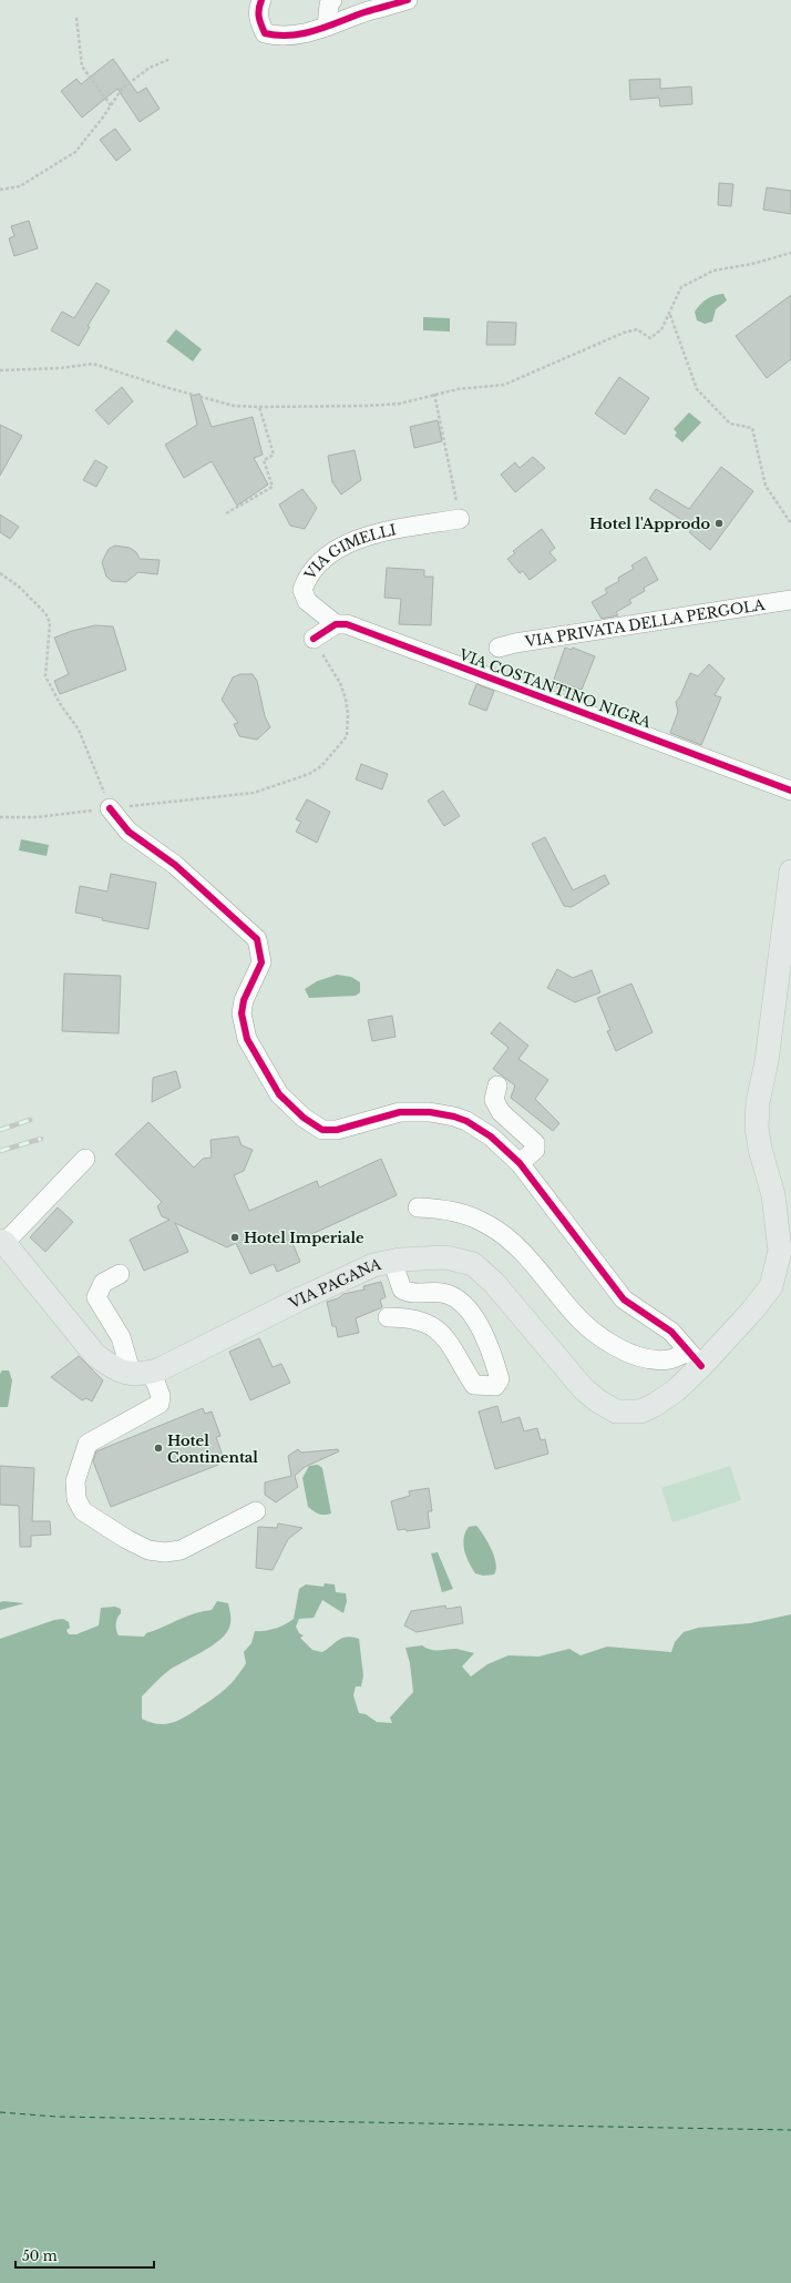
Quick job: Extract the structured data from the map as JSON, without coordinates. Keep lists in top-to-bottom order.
{
  "streets": {
    "main road": ["VIA PAGANA"],
    "street": ["VIA GIMELLI", "VIA PRIVATA DELLA PERGOLA", "VIA COSTANTINO NIGRA"]
  },
  "crossings": [
    ["VIA GIMELLI", "VIA COSTANTINO NIGRA"]
  ],
  "places": ["Hotel l'Approdo", "Hotel Imperiale", "Hotel Continental"],
  "scale_bar": "50 m"
}
